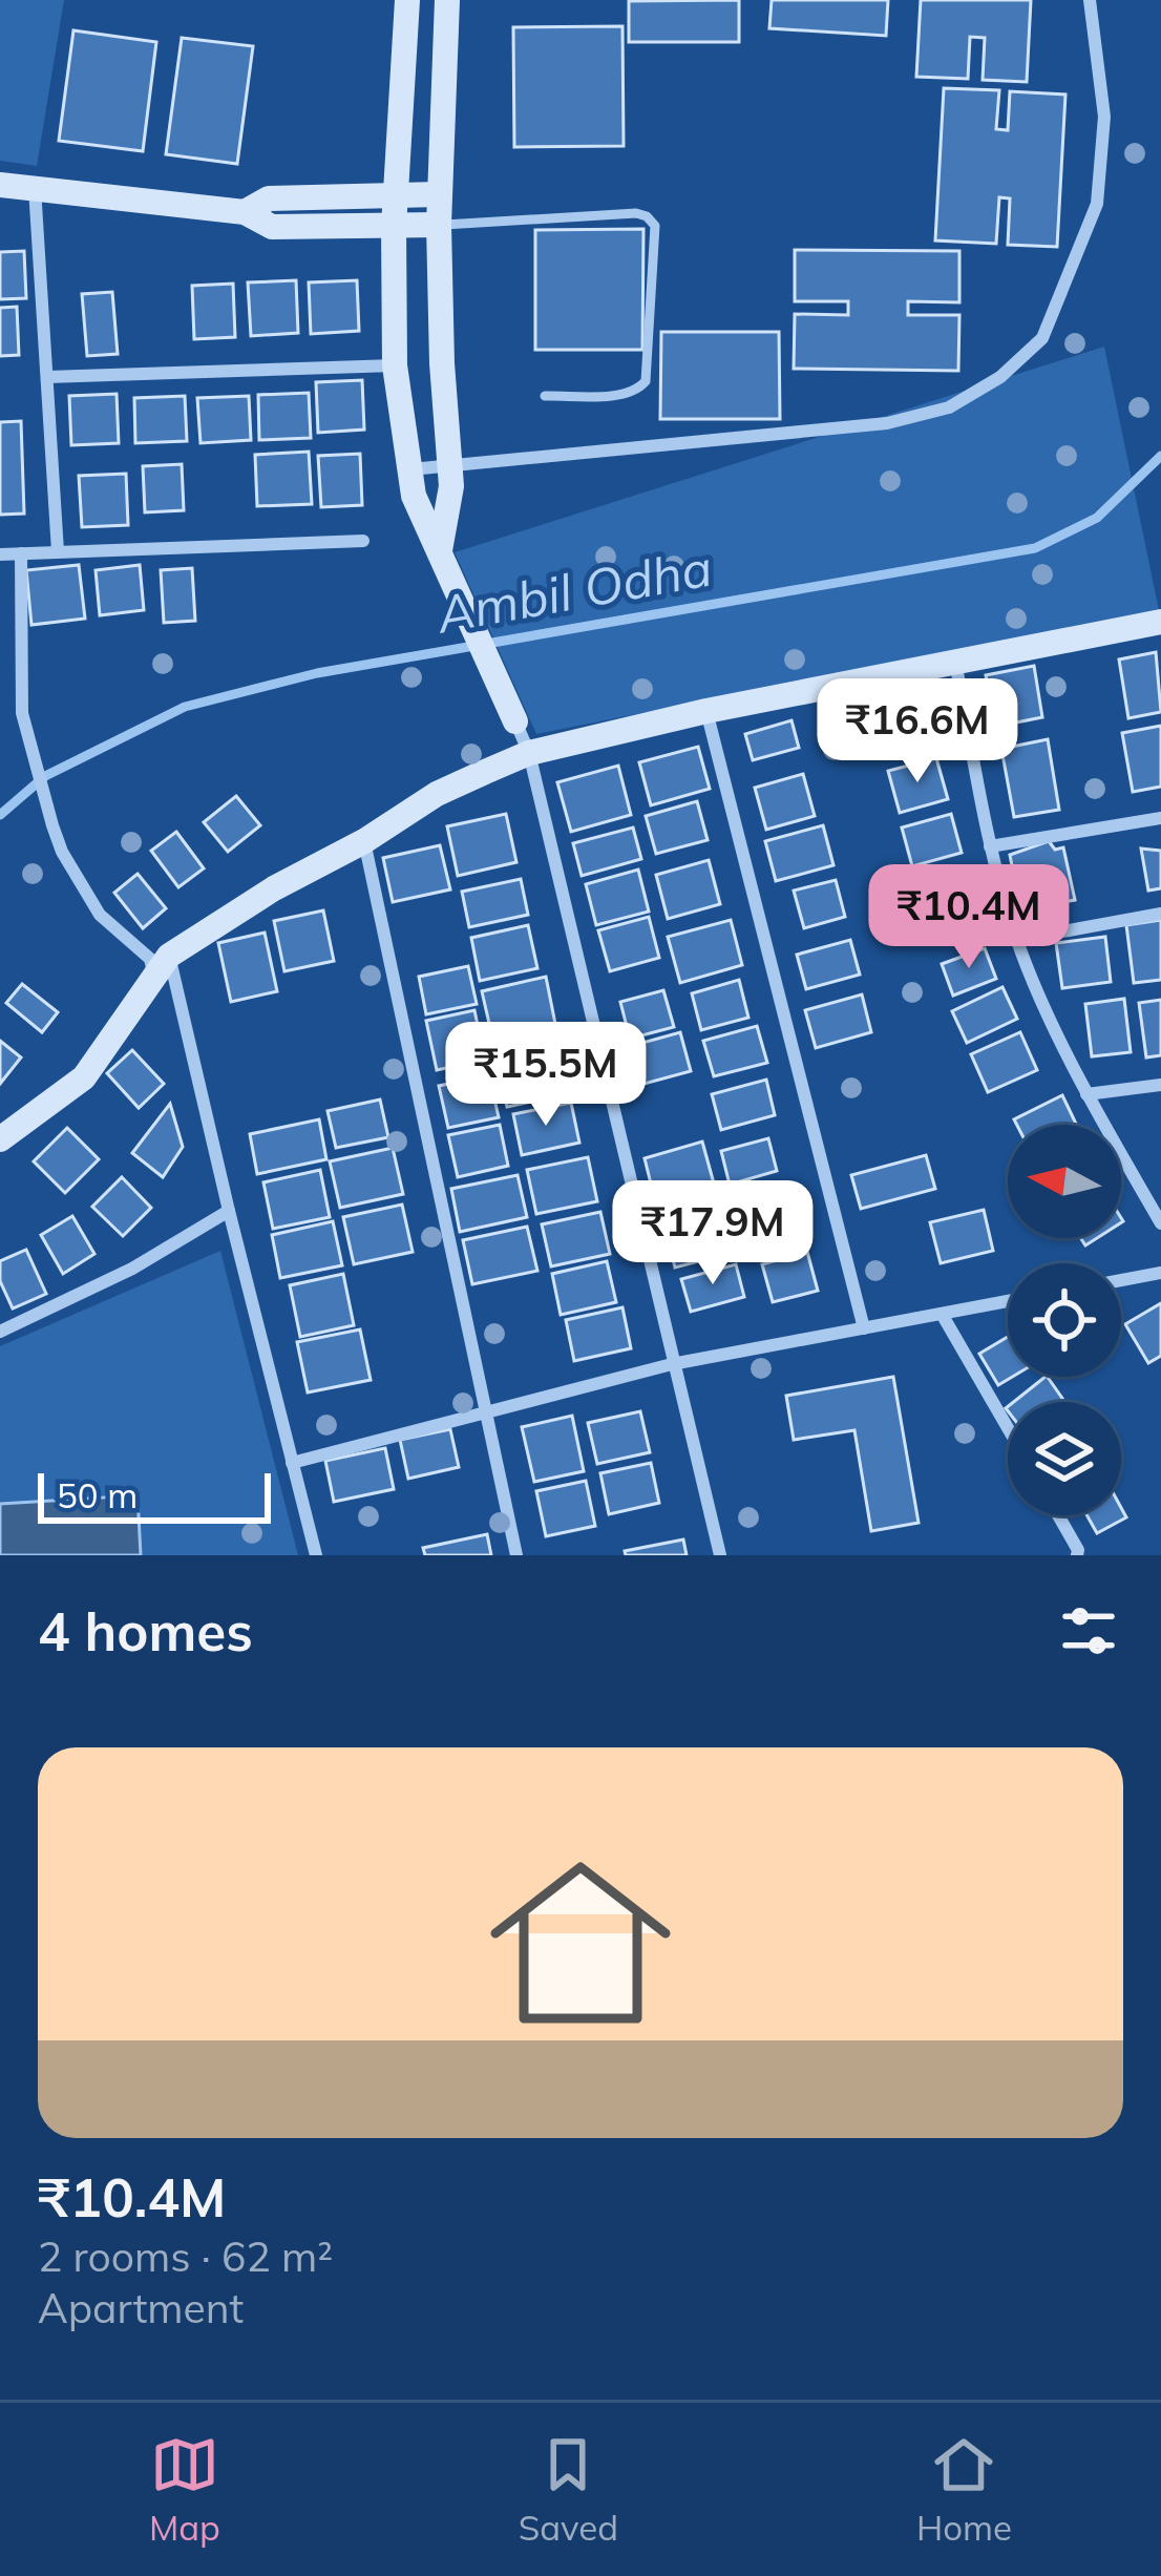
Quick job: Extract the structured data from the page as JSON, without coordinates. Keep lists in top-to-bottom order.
{
  "water": ["Ambil Odha"],
  "scale_bar": "50 m",
  "north": "left",
  "page": {
    "price": [
      "₹16.6M",
      "₹10.4M",
      "₹15.5M",
      "₹17.9M"
    ],
    "scale": "50 m",
    "heading": "4 homes",
    "list": [
      {
        "name": "₹10.4M",
        "note": "2 rooms · 62 m² · Apartment"
      }
    ],
    "tabs": ["Map", "Saved", "Home"]
  }
}
